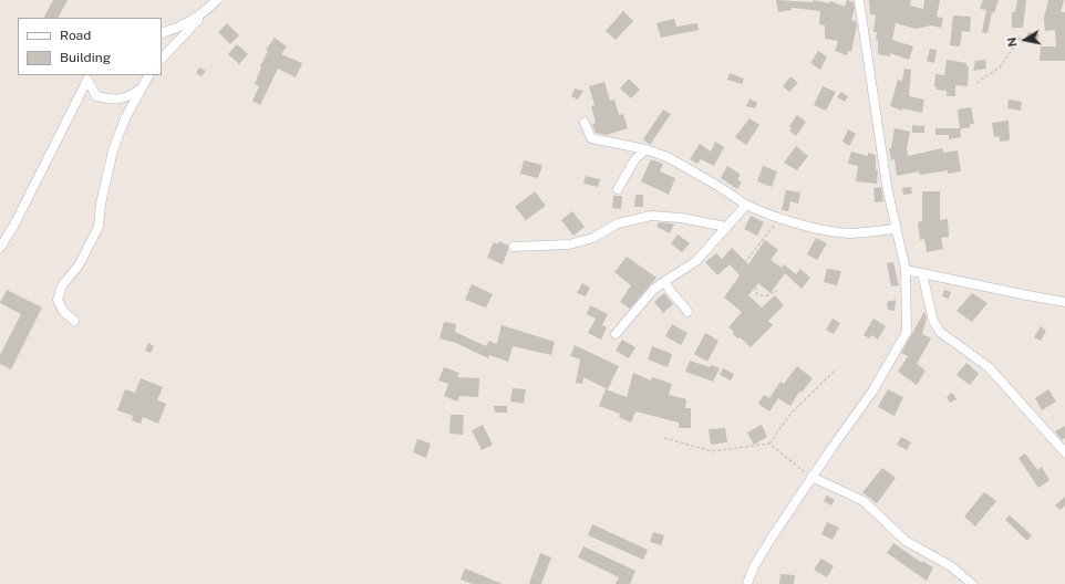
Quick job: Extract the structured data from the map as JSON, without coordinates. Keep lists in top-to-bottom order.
{
  "legend": ["Road", "Building"],
  "north": "left"
}
